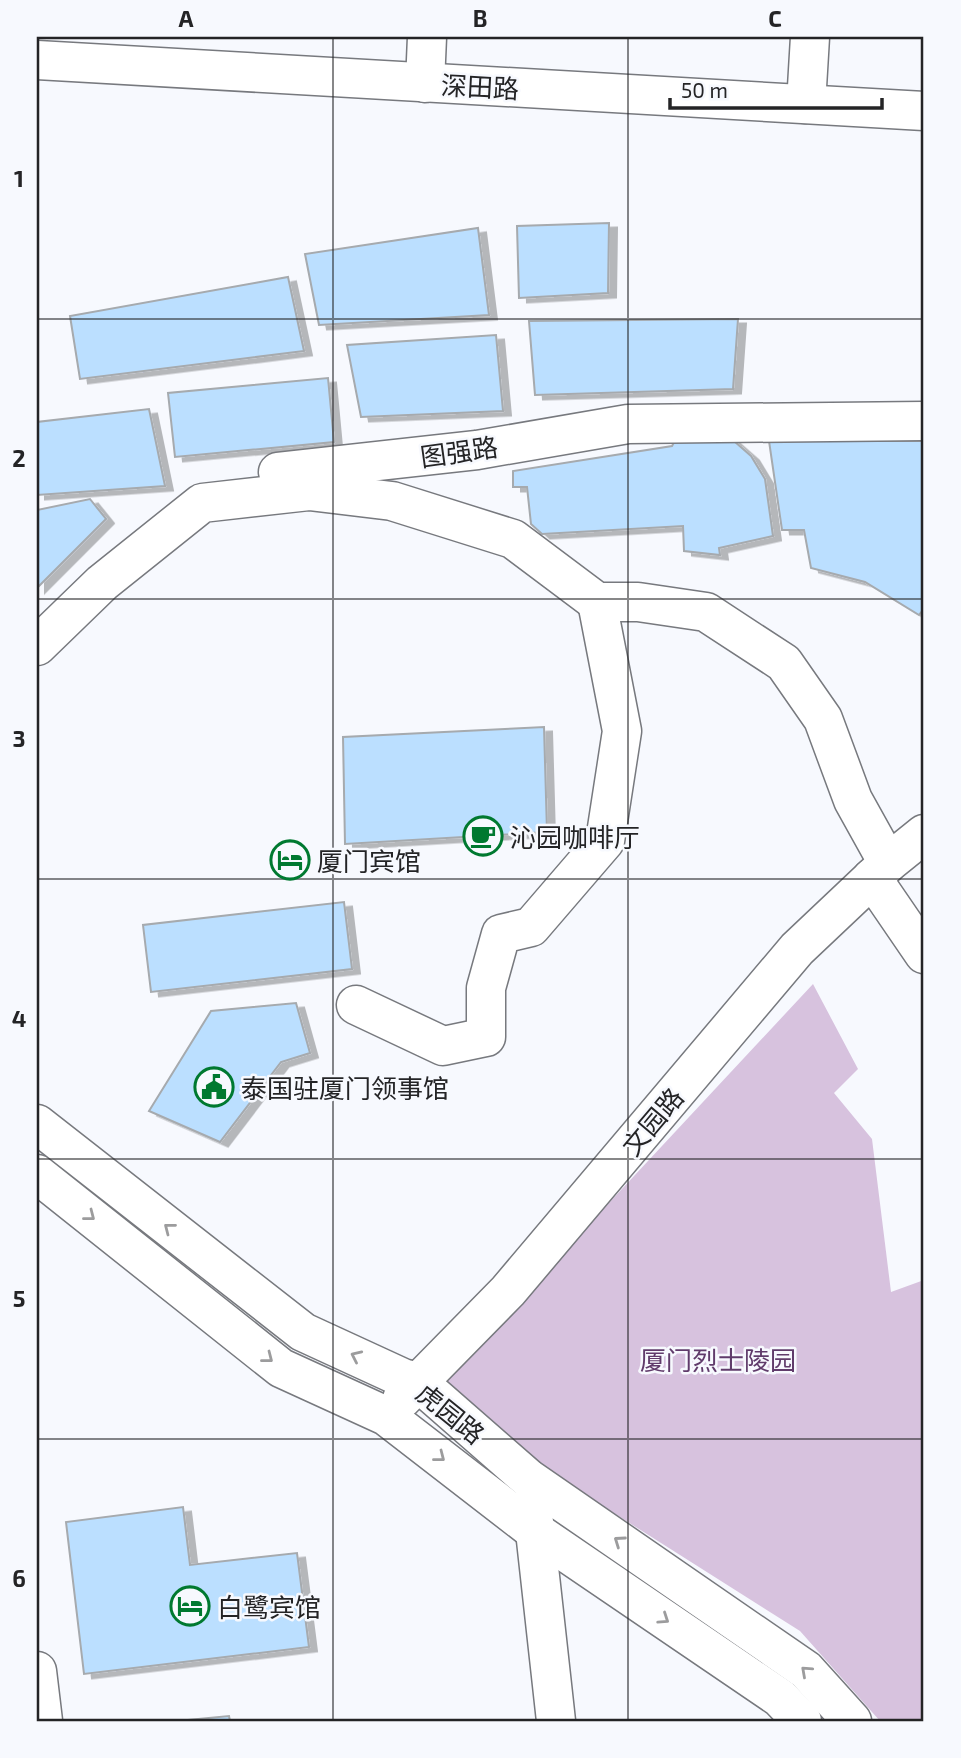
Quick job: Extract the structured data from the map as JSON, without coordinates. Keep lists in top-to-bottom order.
{
  "streets": {
    "street": [
      "深田路",
      "图强路",
      "文园路",
      "虎园路"
    ]
  },
  "crossings": [
    ["文园路", "虎园路"]
  ],
  "parks": ["厦门烈士陵园"],
  "places": {
    "cafe": ["沁园咖啡厅"],
    "hotel": ["厦门宾馆", "白鹭宾馆"],
    "public building": ["泰国驻厦门领事馆"]
  },
  "scale_bar": "50 m",
  "grid": {
    "columns": ["A", "B", "C"],
    "rows": [
      "1",
      "2",
      "3",
      "4",
      "5",
      "6"
    ]
  }
}
